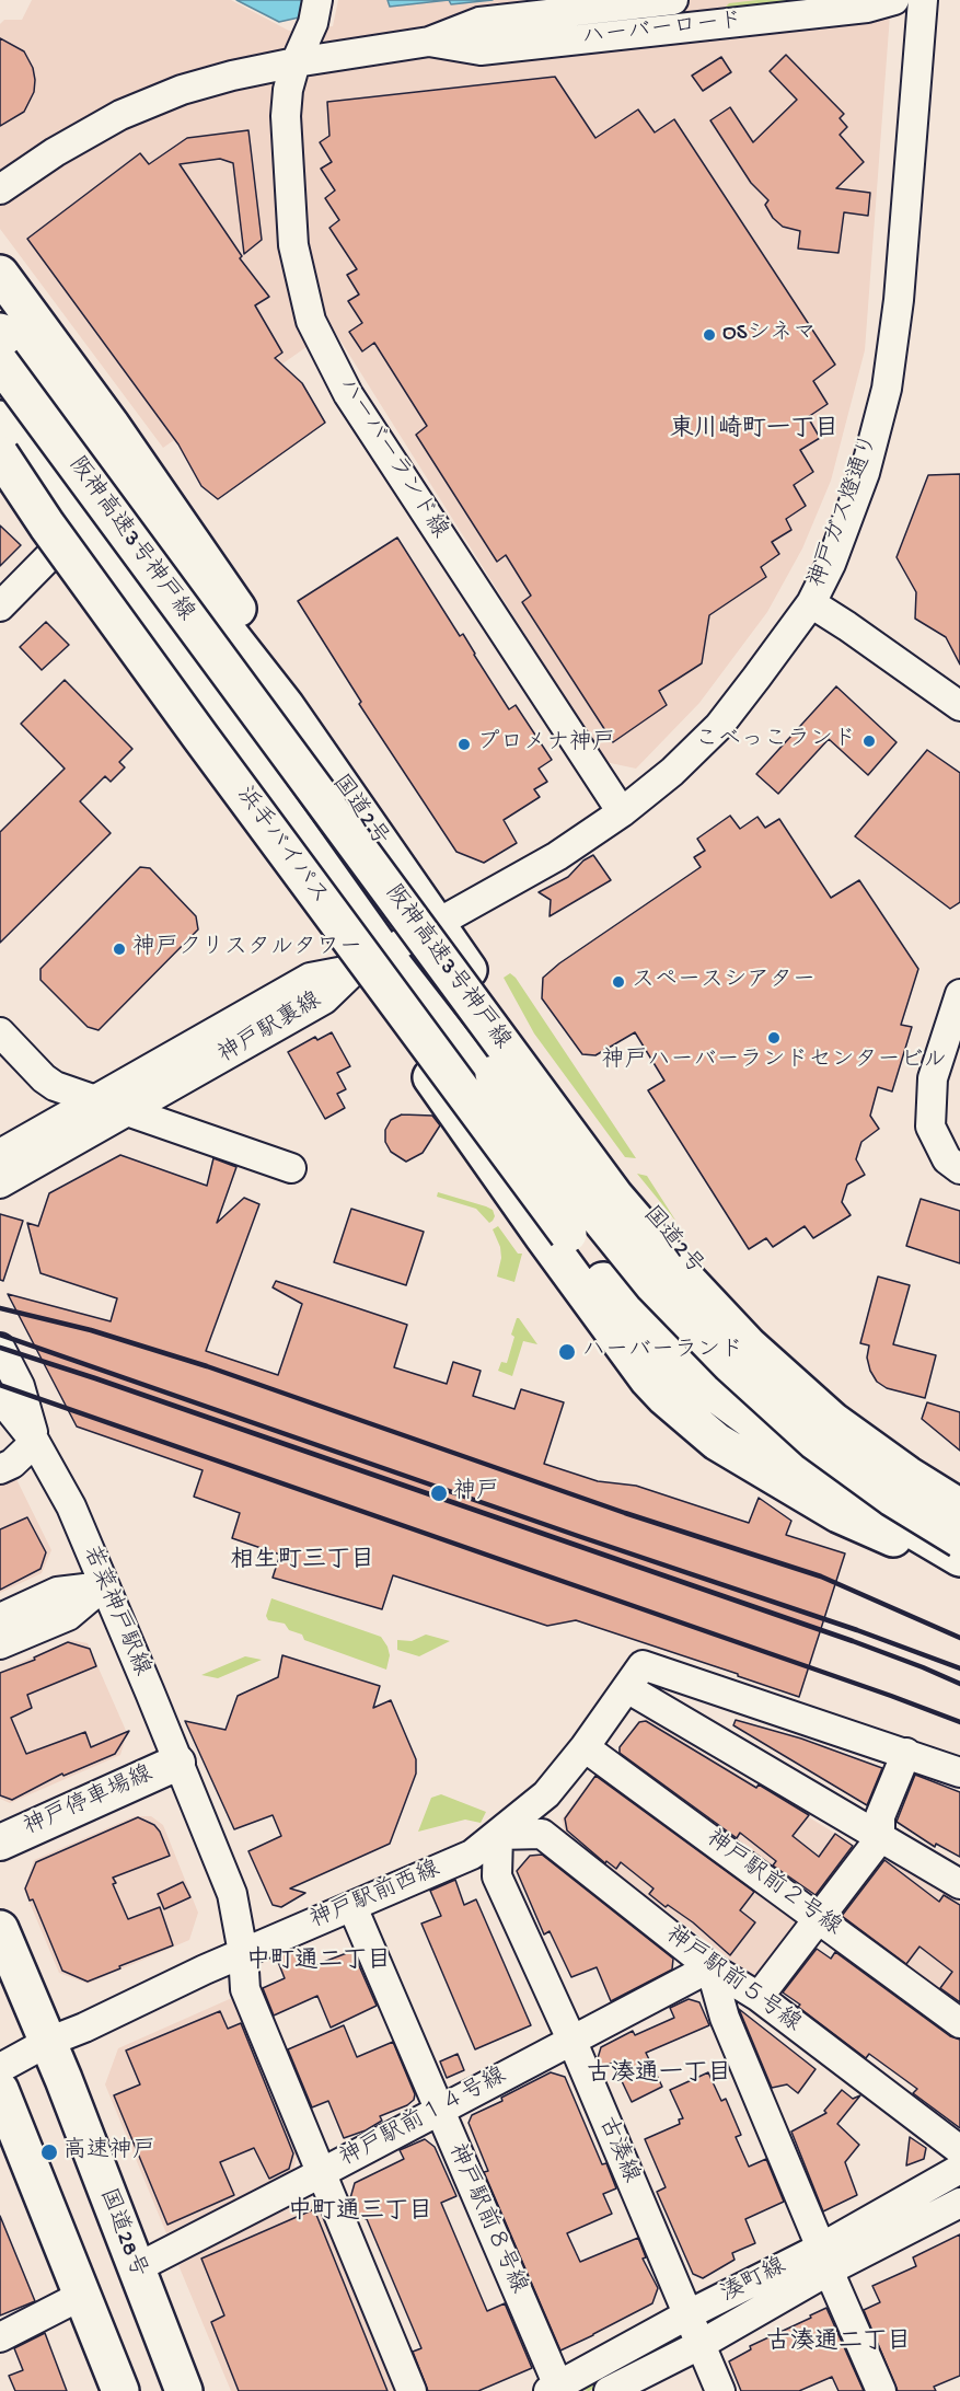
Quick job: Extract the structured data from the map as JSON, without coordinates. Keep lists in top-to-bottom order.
{
  "streets": {
    "highway": [
      "阪神高速3号神戸線",
      "国道2号",
      "浜手バイパス",
      "国道28号"
    ],
    "main road": ["神戸停車場線"],
    "street": [
      "ハーバーロード",
      "ハーバーランド線",
      "神戸ガス燈通り",
      "神戸駅裏線",
      "若菜神戸駅線",
      "神戸駅前２号線",
      "神戸駅前西線",
      "神戸駅前５号線",
      "神戸駅前１４号線",
      "古湊線",
      "神戸駅前８号線",
      "湊町線"
    ]
  },
  "crossings": [
    ["ハーバーロード", "ハーバーランド線"],
    ["ハーバーランド線", "神戸ガス燈通り"],
    ["神戸ガス燈通り", "国道2号"],
    ["神戸ガス燈通り", "神戸駅裏線"],
    ["若菜神戸駅線", "神戸停車場線"],
    ["若菜神戸駅線", "神戸駅前西線"],
    ["神戸駅前２号線", "神戸駅前西線"],
    ["神戸駅前西線", "神戸駅前５号線"],
    ["神戸駅前西線", "古湊線"],
    ["神戸駅前西線", "神戸駅前８号線"],
    ["神戸駅前西線", "国道28号"],
    ["神戸駅前５号線", "神戸駅前１４号線"],
    ["神戸駅前５号線", "古湊線"],
    ["神戸駅前１４号線", "古湊線"],
    ["神戸駅前１４号線", "神戸駅前８号線"],
    ["神戸駅前１４号線", "国道28号"],
    ["古湊線", "湊町線"],
    ["神戸駅前８号線", "湊町線"]
  ],
  "districts": [
    "東川崎町一丁目",
    "相生町三丁目",
    "中町通二丁目",
    "古湊通一丁目",
    "中町通三丁目",
    "古湊通二丁目"
  ],
  "places": [
    "OSシネマ",
    "こべっこランド",
    "プロメナ神戸",
    "神戸クリスタルタワー",
    "スペースシアター",
    "神戸ハーバーランドセンタービル",
    "ハーバーランド",
    "神戸",
    "高速神戸"
  ]
}
